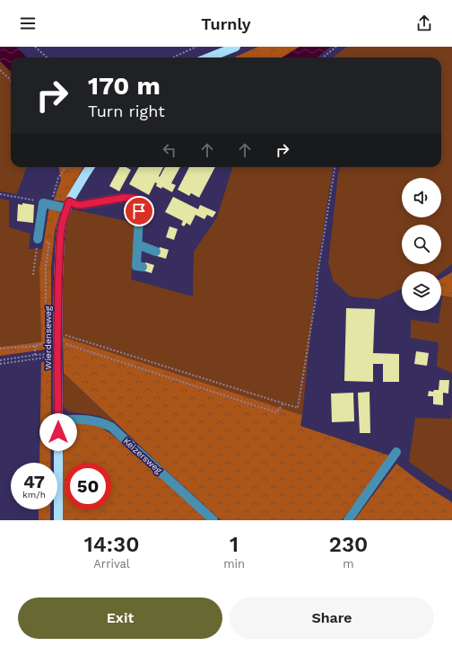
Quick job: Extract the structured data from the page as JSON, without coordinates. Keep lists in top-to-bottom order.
{
  "streets": {
    "main road": ["Wierdenseweg"],
    "street": ["Keizersweg"]
  },
  "crossings": [
    ["Wierdenseweg", "Keizersweg"]
  ],
  "page": {
    "header": "Turnly",
    "turn": ["170 m", "Turn right"],
    "speed": "47 km/h",
    "limit": "50",
    "eta": [
      "14:30",
      "Arrival",
      "1",
      "min",
      "230",
      "m"
    ],
    "buttons": ["Exit", "Share"]
  }
}
